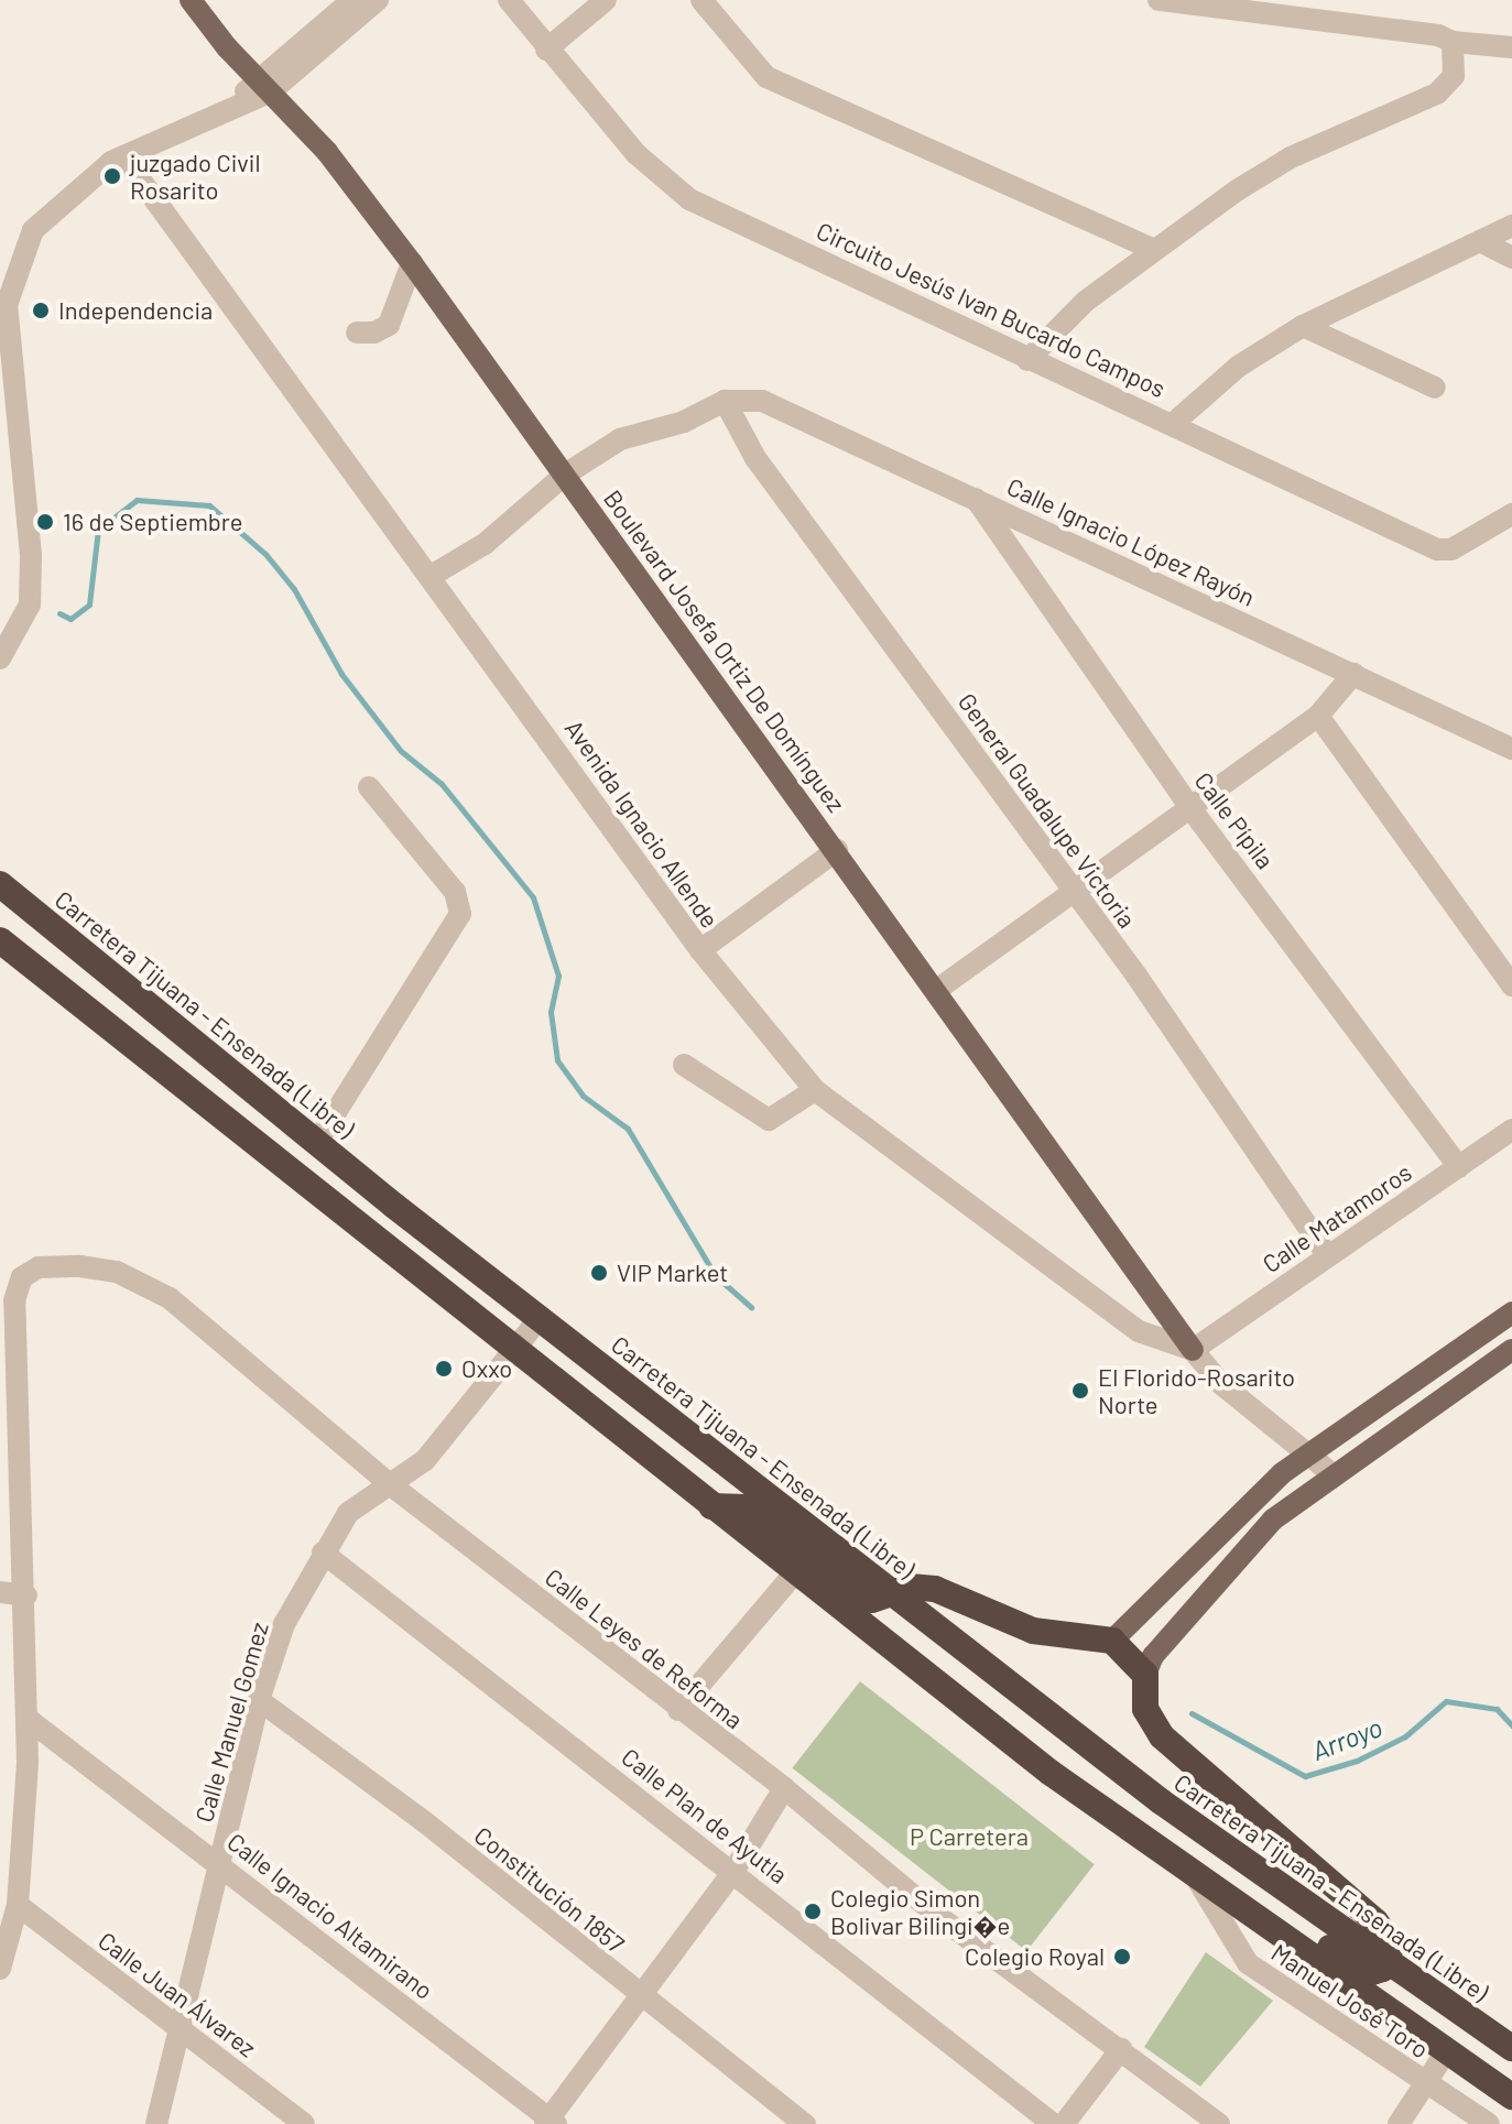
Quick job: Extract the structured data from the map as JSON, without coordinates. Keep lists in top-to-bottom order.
{
  "streets": {
    "highway": ["Carretera Tijuana - Ensenada (Libre)"],
    "main road": ["Boulevard Josefa Ortiz De Domínguez"],
    "street": [
      "Circuito Jesús Ivan Bucardo Campos",
      "Calle Ignacio López Rayón",
      "General Guadalupe Victoria",
      "Calle Pípila",
      "Avenida Ignacio Allende",
      "Calle Matamoros",
      "Calle Leyes de Reforma",
      "Calle Manuel Gomez",
      "Calle Plan de Ayutla",
      "Constitución 1857",
      "Calle Ignacio Altamirano",
      "Calle Juan Álvarez",
      "Manuel José Toro"
    ]
  },
  "crossings": [
    ["Calle Ignacio López Rayón", "General Guadalupe Victoria"],
    ["Calle Ignacio López Rayón", "Calle Pípila"],
    ["Boulevard Josefa Ortiz De Domínguez", "Avenida Ignacio Allende"],
    ["Boulevard Josefa Ortiz De Domínguez", "Calle Matamoros"],
    ["General Guadalupe Victoria", "Calle Matamoros"],
    ["Calle Pípila", "Calle Matamoros"],
    ["Avenida Ignacio Allende", "Calle Matamoros"],
    ["Carretera Tijuana - Ensenada (Libre)", "Calle Manuel Gomez"],
    ["Calle Leyes de Reforma", "Calle Manuel Gomez"],
    ["Calle Manuel Gomez", "Calle Plan de Ayutla"],
    ["Calle Manuel Gomez", "Constitución 1857"],
    ["Calle Manuel Gomez", "Calle Ignacio Altamirano"],
    ["Calle Manuel Gomez", "Calle Juan Álvarez"]
  ],
  "water": ["Arroyo"],
  "parks": ["P Carretera"],
  "places": [
    "juzgado Civil Rosarito",
    "Independencia",
    "16 de Septiembre",
    "VIP Market",
    "Oxxo",
    "El Florido-Rosarito Norte",
    "Colegio Simon Bolivar Bilingi�e",
    "Colegio Royal"
  ]
}
